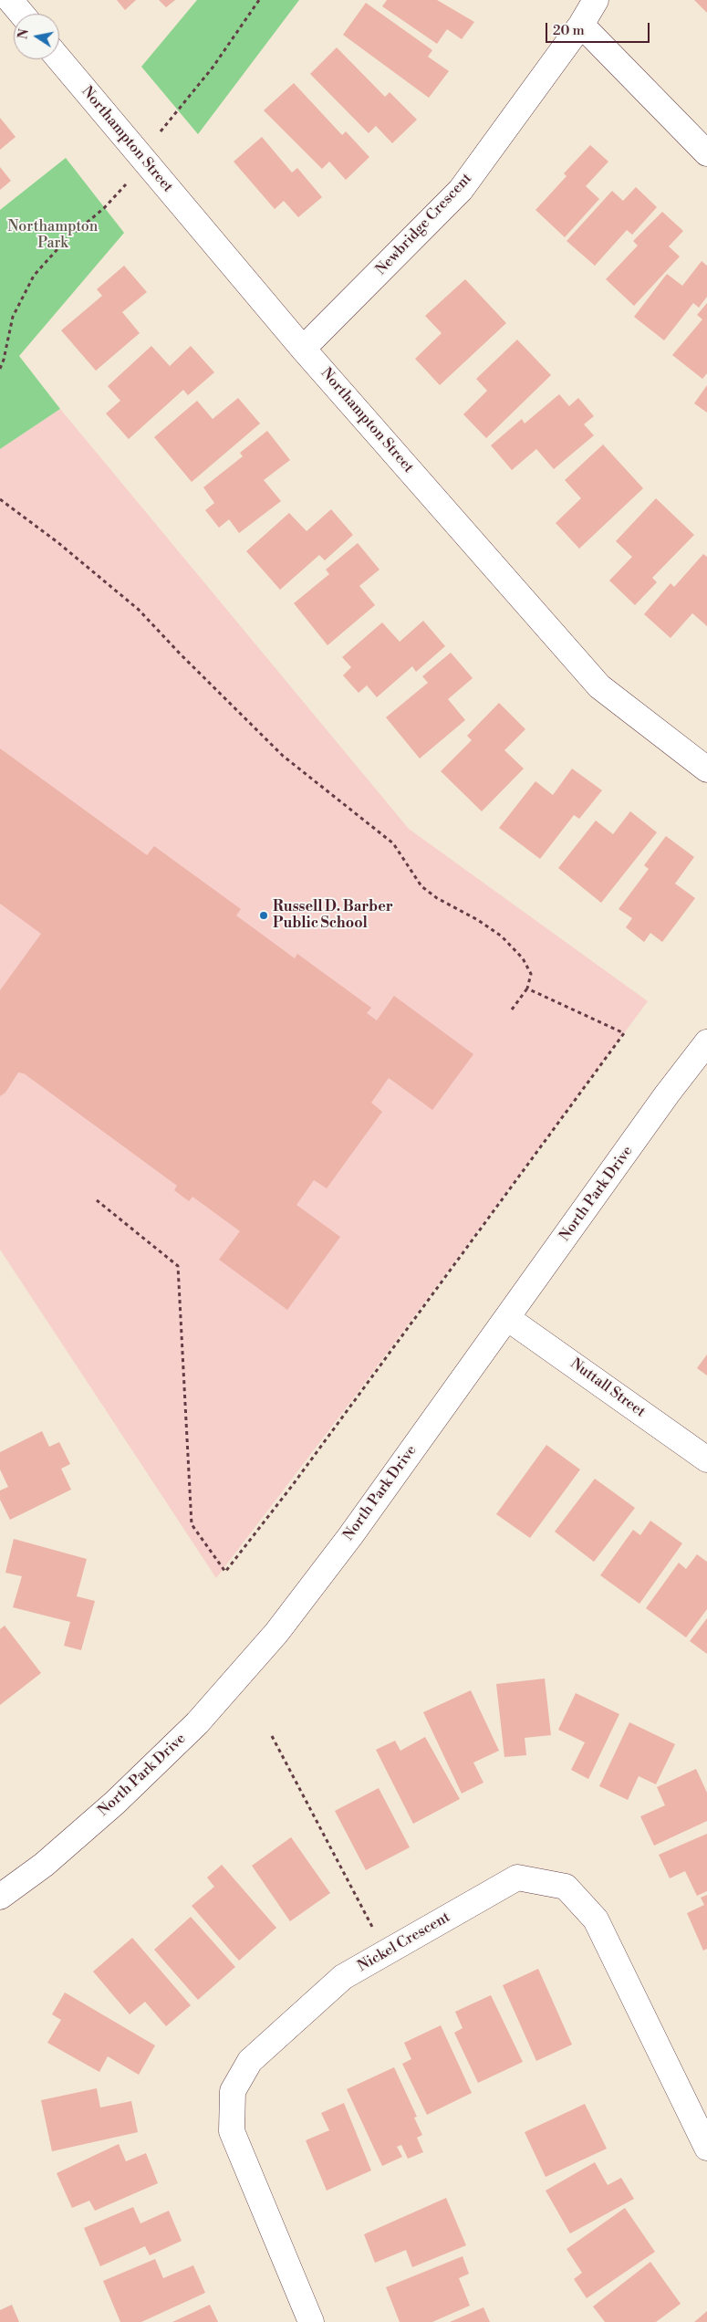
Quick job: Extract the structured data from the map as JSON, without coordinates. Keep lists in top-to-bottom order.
{
  "streets": {
    "street": [
      "Northampton Street",
      "Newbridge Crescent",
      "North Park Drive",
      "Nuttall Street",
      "Nickel Crescent"
    ]
  },
  "crossings": [
    ["Northampton Street", "Newbridge Crescent"],
    ["North Park Drive", "Nuttall Street"]
  ],
  "parks": ["Northampton Park"],
  "places": ["Russell D. Barber Public School"],
  "scale_bar": "20 m",
  "north": "left"
}
